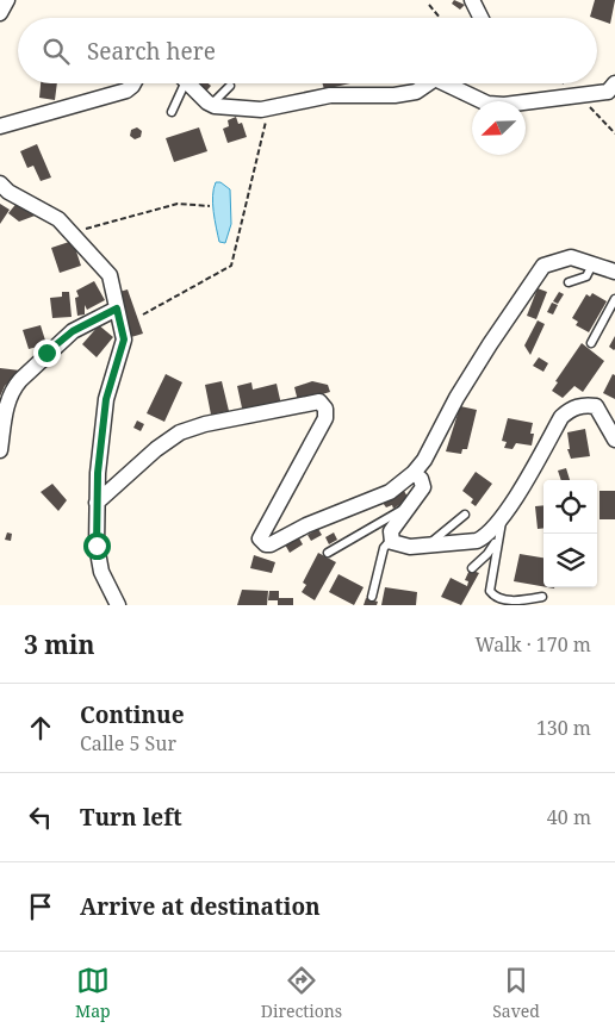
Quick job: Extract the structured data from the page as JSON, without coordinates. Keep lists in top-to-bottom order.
{
  "north": "bottom left",
  "page": {
    "search": "Search here",
    "heading": ["3 min", "Walk · 170 m"],
    "list": [
      ["Continue", "Calle 5 Sur", "130 m"],
      ["Turn left", "40 m"],
      "Arrive at destination"
    ],
    "nav": ["Map", "Directions", "Saved"]
  }
}
